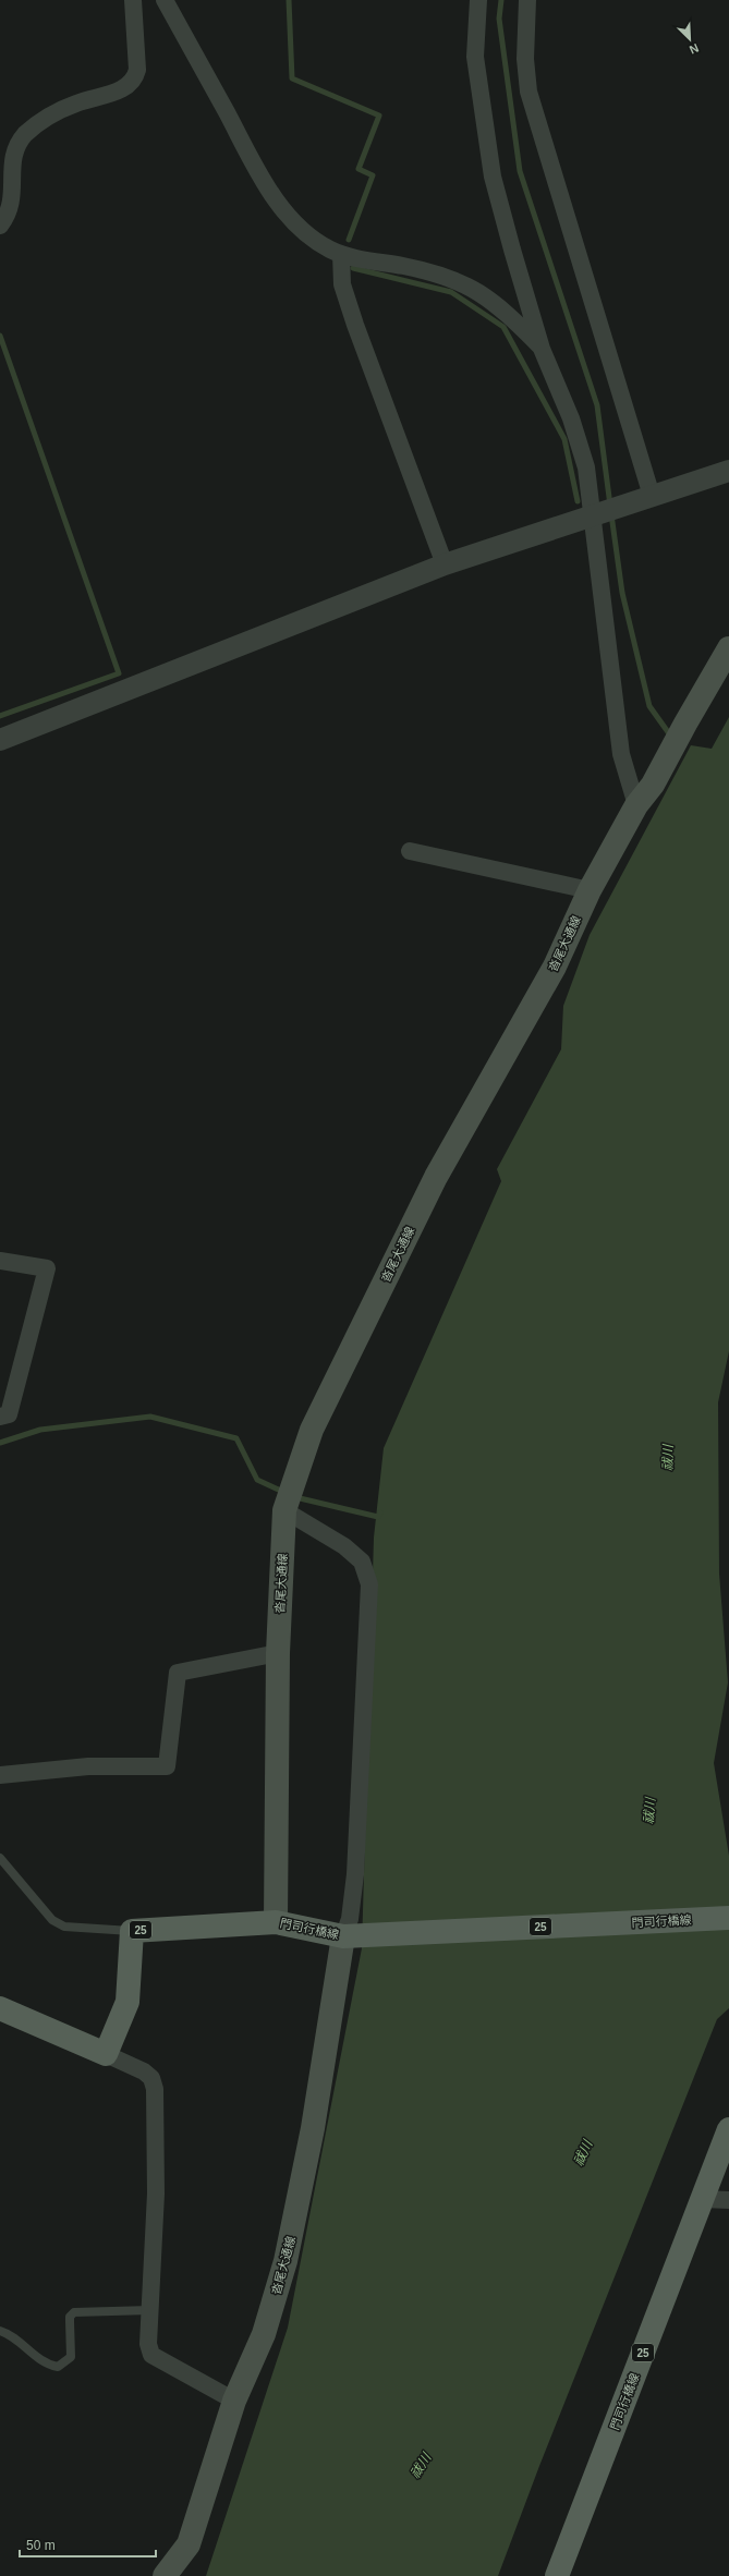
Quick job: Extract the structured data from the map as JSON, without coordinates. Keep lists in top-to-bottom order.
{
  "streets": {
    "main road": ["沓尾大通線", "門司行橋線", "25"]
  },
  "crossings": [
    ["沓尾大通線", "門司行橋線"],
    ["門司行橋線", "25"]
  ],
  "water": ["祓川"],
  "scale_bar": "50 m",
  "north": "bottom right"
}
